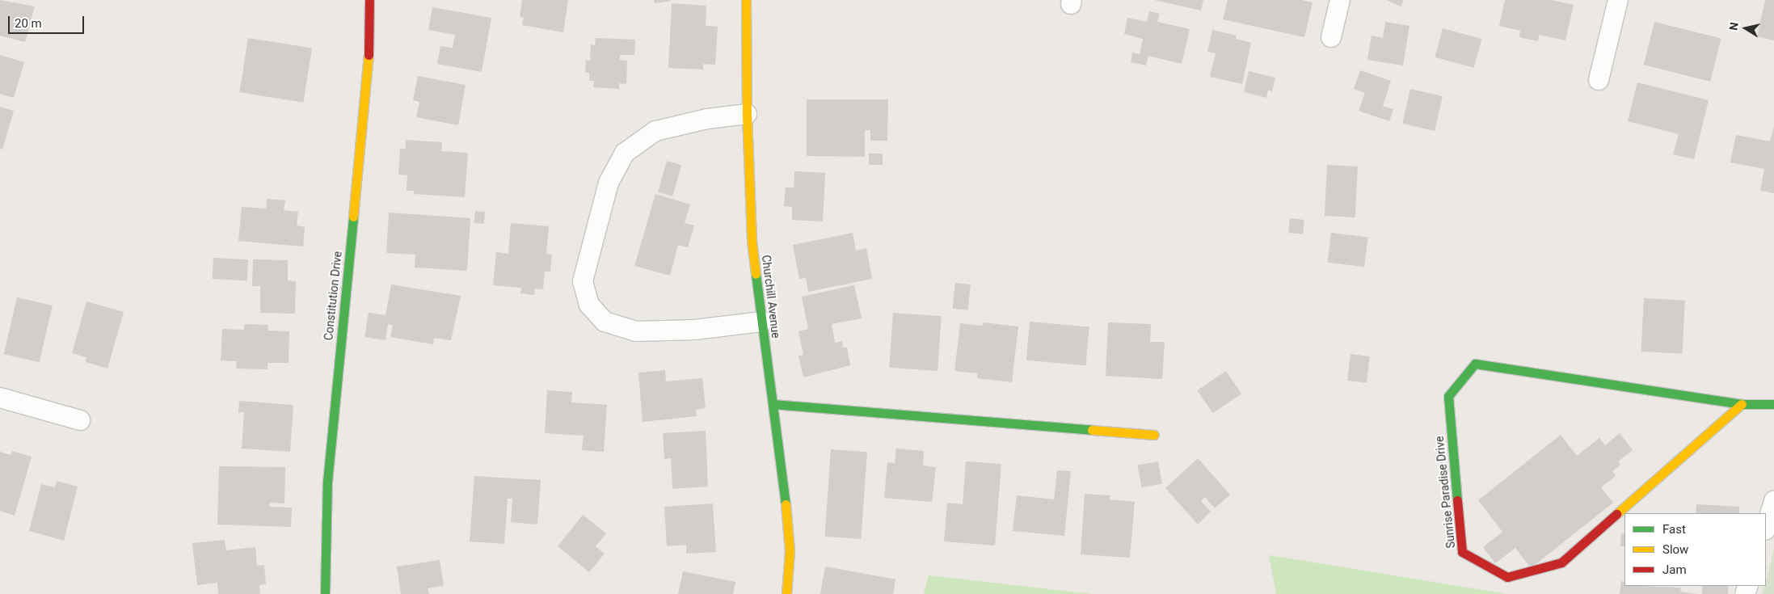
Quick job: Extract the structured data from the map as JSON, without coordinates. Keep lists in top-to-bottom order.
{
  "streets": {
    "street": ["Constitution Drive", "Churchill Avenue", "Sunrise Paradise Drive"]
  },
  "legend": ["Fast", "Slow", "Jam"],
  "scale_bar": "20 m",
  "north": "left"
}
